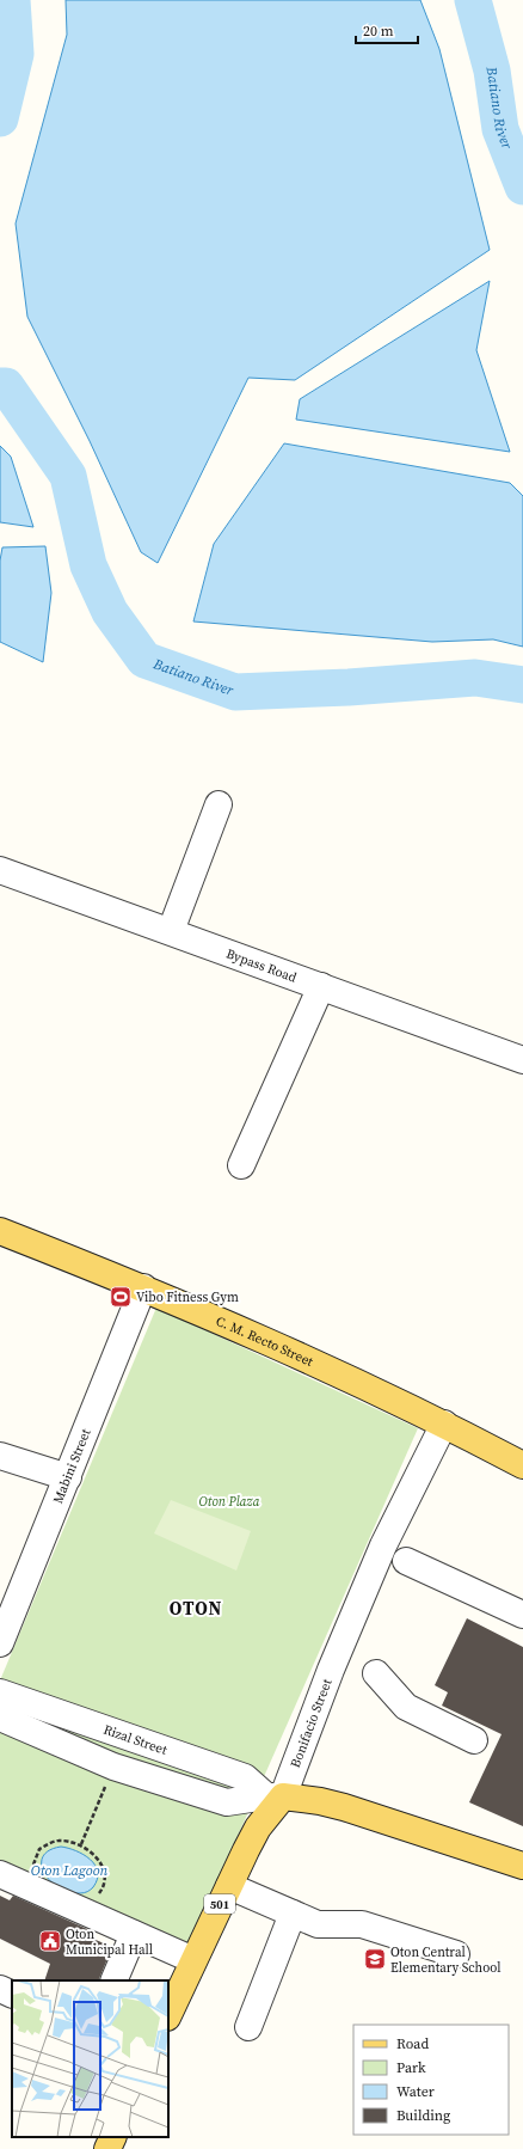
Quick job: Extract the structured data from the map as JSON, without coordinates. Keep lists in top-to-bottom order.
{
  "streets": {
    "main road": ["C. M. Recto Street", "Bonifacio Street", "501"],
    "street": ["Bypass Road", "Mabini Street", "Rizal Street"]
  },
  "crossings": [
    ["C. M. Recto Street", "Mabini Street"],
    ["C. M. Recto Street", "Bonifacio Street"],
    ["Bonifacio Street", "Rizal Street"]
  ],
  "districts": ["OTON"],
  "water": ["Batiano River", "Oton Lagoon"],
  "parks": ["Oton Plaza"],
  "places": {
    "sports": ["Vibo Fitness Gym"],
    "public building": ["Oton Municipal Hall"],
    "school or university": ["Oton Central Elementary School"]
  },
  "legend": [
    "Road",
    "Park",
    "Water",
    "Building"
  ],
  "scale_bar": "20 m"
}
